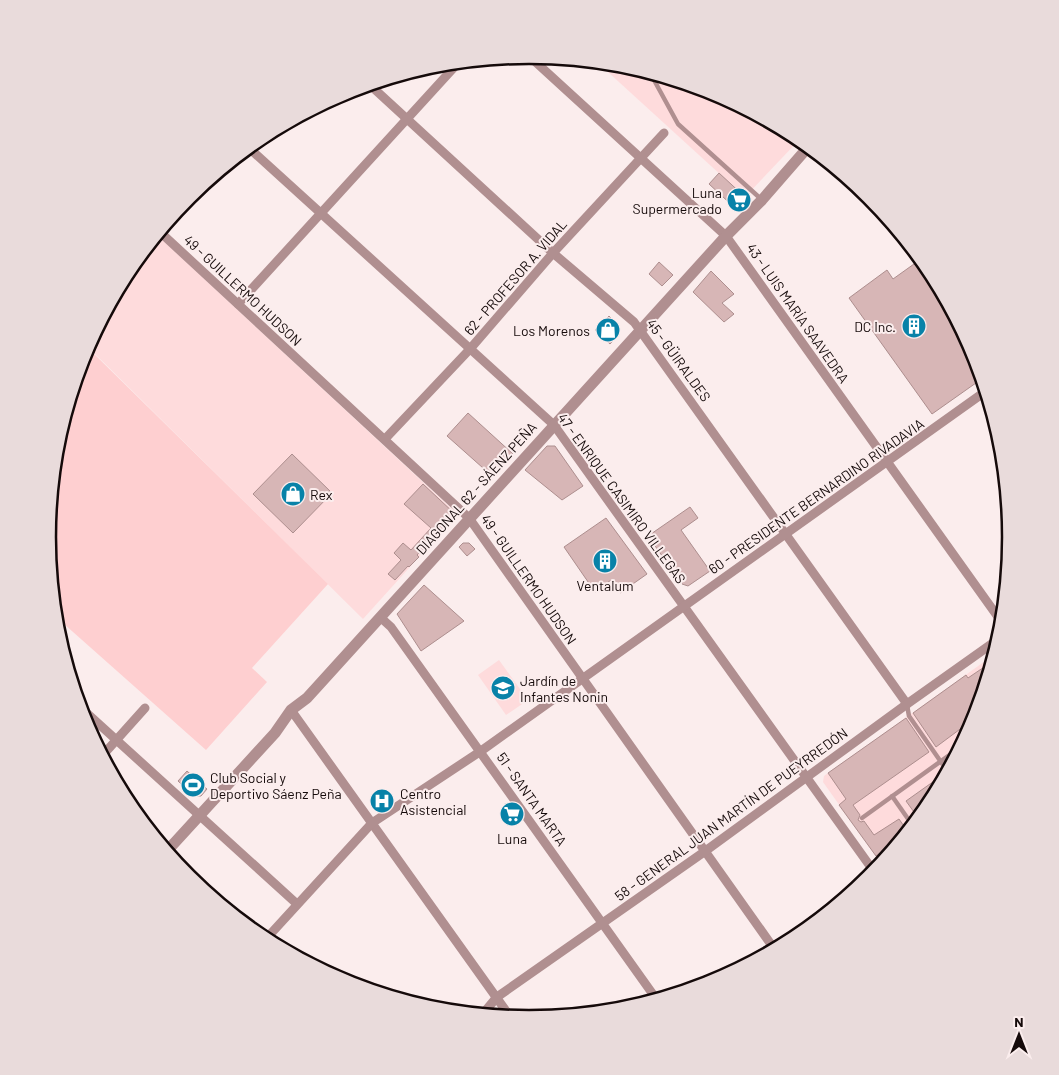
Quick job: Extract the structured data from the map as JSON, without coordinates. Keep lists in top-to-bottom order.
{
  "streets": {
    "street": [
      "62 - PROFESOR A. VIDAL",
      "49 - GUILLERMO HUDSON",
      "43 - LUIS MARÍA SAAVEDRA",
      "45 - GÜIRALDES",
      "DIAGONAL 62 - SÁENZ PEÑA",
      "60 - PRESIDENTE BERNARDINO RIVADAVIA",
      "47 - ENRIQUE CASIMIRO VILLEGAS",
      "51 - SANTA MARTA",
      "58 - GENERAL JUAN MARTÍN DE PUEYRREDÓN"
    ]
  },
  "crossings": [
    ["62 - PROFESOR A. VIDAL", "49 - GUILLERMO HUDSON"],
    ["62 - PROFESOR A. VIDAL", "43 - LUIS MARÍA SAAVEDRA"],
    ["62 - PROFESOR A. VIDAL", "45 - GÜIRALDES"],
    ["62 - PROFESOR A. VIDAL", "47 - ENRIQUE CASIMIRO VILLEGAS"],
    ["49 - GUILLERMO HUDSON", "DIAGONAL 62 - SÁENZ PEÑA"],
    ["49 - GUILLERMO HUDSON", "60 - PRESIDENTE BERNARDINO RIVADAVIA"],
    ["49 - GUILLERMO HUDSON", "58 - GENERAL JUAN MARTÍN DE PUEYRREDÓN"],
    ["43 - LUIS MARÍA SAAVEDRA", "DIAGONAL 62 - SÁENZ PEÑA"],
    ["43 - LUIS MARÍA SAAVEDRA", "60 - PRESIDENTE BERNARDINO RIVADAVIA"],
    ["45 - GÜIRALDES", "DIAGONAL 62 - SÁENZ PEÑA"],
    ["45 - GÜIRALDES", "60 - PRESIDENTE BERNARDINO RIVADAVIA"],
    ["45 - GÜIRALDES", "58 - GENERAL JUAN MARTÍN DE PUEYRREDÓN"],
    ["DIAGONAL 62 - SÁENZ PEÑA", "47 - ENRIQUE CASIMIRO VILLEGAS"],
    ["DIAGONAL 62 - SÁENZ PEÑA", "51 - SANTA MARTA"],
    ["60 - PRESIDENTE BERNARDINO RIVADAVIA", "47 - ENRIQUE CASIMIRO VILLEGAS"],
    ["60 - PRESIDENTE BERNARDINO RIVADAVIA", "51 - SANTA MARTA"],
    ["47 - ENRIQUE CASIMIRO VILLEGAS", "58 - GENERAL JUAN MARTÍN DE PUEYRREDÓN"],
    ["51 - SANTA MARTA", "58 - GENERAL JUAN MARTÍN DE PUEYRREDÓN"]
  ],
  "places": {
    "supermarket": ["Luna Supermercado", "Luna"],
    "building": ["DC Inc.", "Ventalum"],
    "shop": ["Los Morenos", "Rex"],
    "school or university": ["Jardín de Infantes Nonin"],
    "sports": ["Club Social y Deportivo Sáenz Peña"],
    "hospital": ["Centro Asistencial"]
  },
  "north": "top"
}
